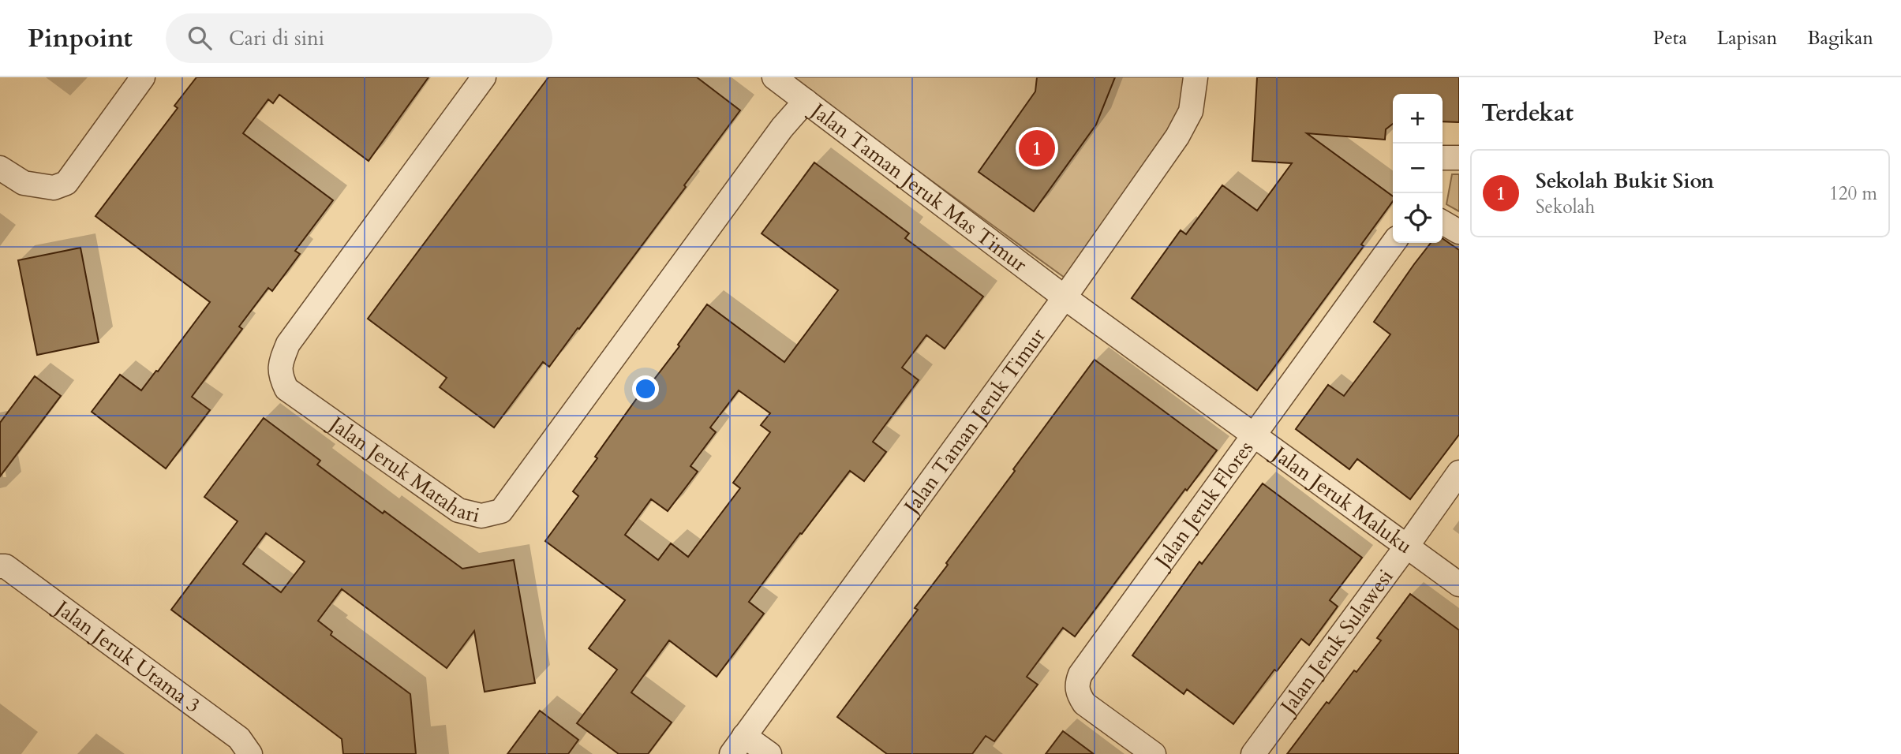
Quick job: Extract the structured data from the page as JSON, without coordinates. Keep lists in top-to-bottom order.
{
  "streets": {
    "street": [
      "Jalan Taman Jeruk Mas Timur",
      "Jalan Taman Jeruk Timur",
      "Jalan Jeruk Matahari",
      "Jalan Jeruk Maluku",
      "Jalan Jeruk Flores",
      "Jalan Jeruk Sulawesi",
      "Jalan Jeruk Utama 3"
    ]
  },
  "crossings": [
    ["Jalan Taman Jeruk Mas Timur", "Jalan Taman Jeruk Timur"],
    ["Jalan Taman Jeruk Mas Timur", "Jalan Jeruk Matahari"],
    ["Jalan Taman Jeruk Mas Timur", "Jalan Jeruk Maluku"],
    ["Jalan Taman Jeruk Timur", "Jalan Jeruk Maluku"],
    ["Jalan Jeruk Maluku", "Jalan Jeruk Flores"],
    ["Jalan Jeruk Maluku", "Jalan Jeruk Sulawesi"]
  ],
  "page": {
    "header": "Pinpoint",
    "search": "Cari di sini",
    "nav": ["Peta", "Lapisan", "Bagikan"],
    "heading": "Terdekat",
    "map_buttons": ["+", "−"],
    "pins": "1",
    "list": [
      {
        "mark": "1",
        "name": "Sekolah Bukit Sion",
        "note": "Sekolah",
        "value": "120 m"
      }
    ]
  }
}
